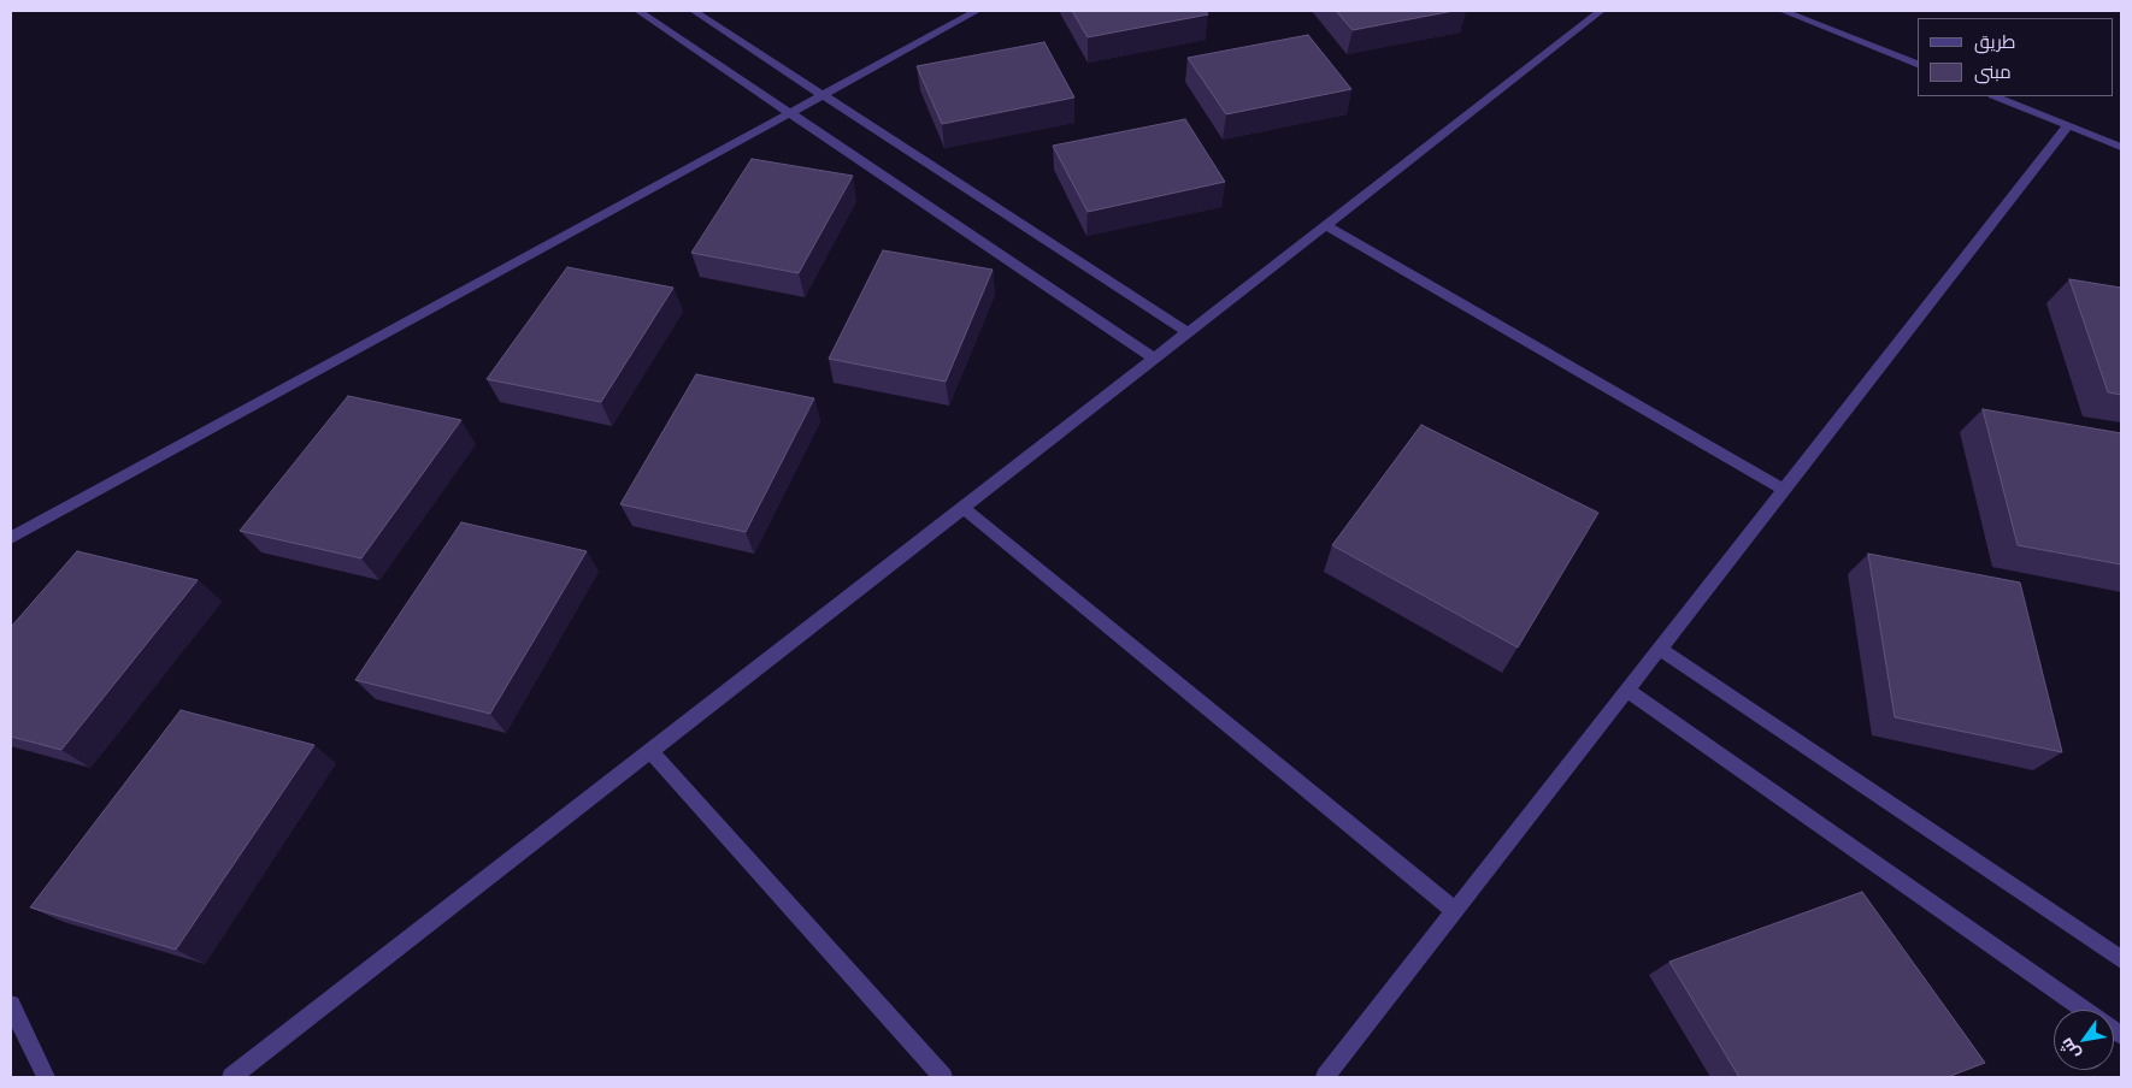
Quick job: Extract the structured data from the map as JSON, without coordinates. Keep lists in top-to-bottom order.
{
  "legend": ["طريق", "مبنى"],
  "north": "bottom left"
}
